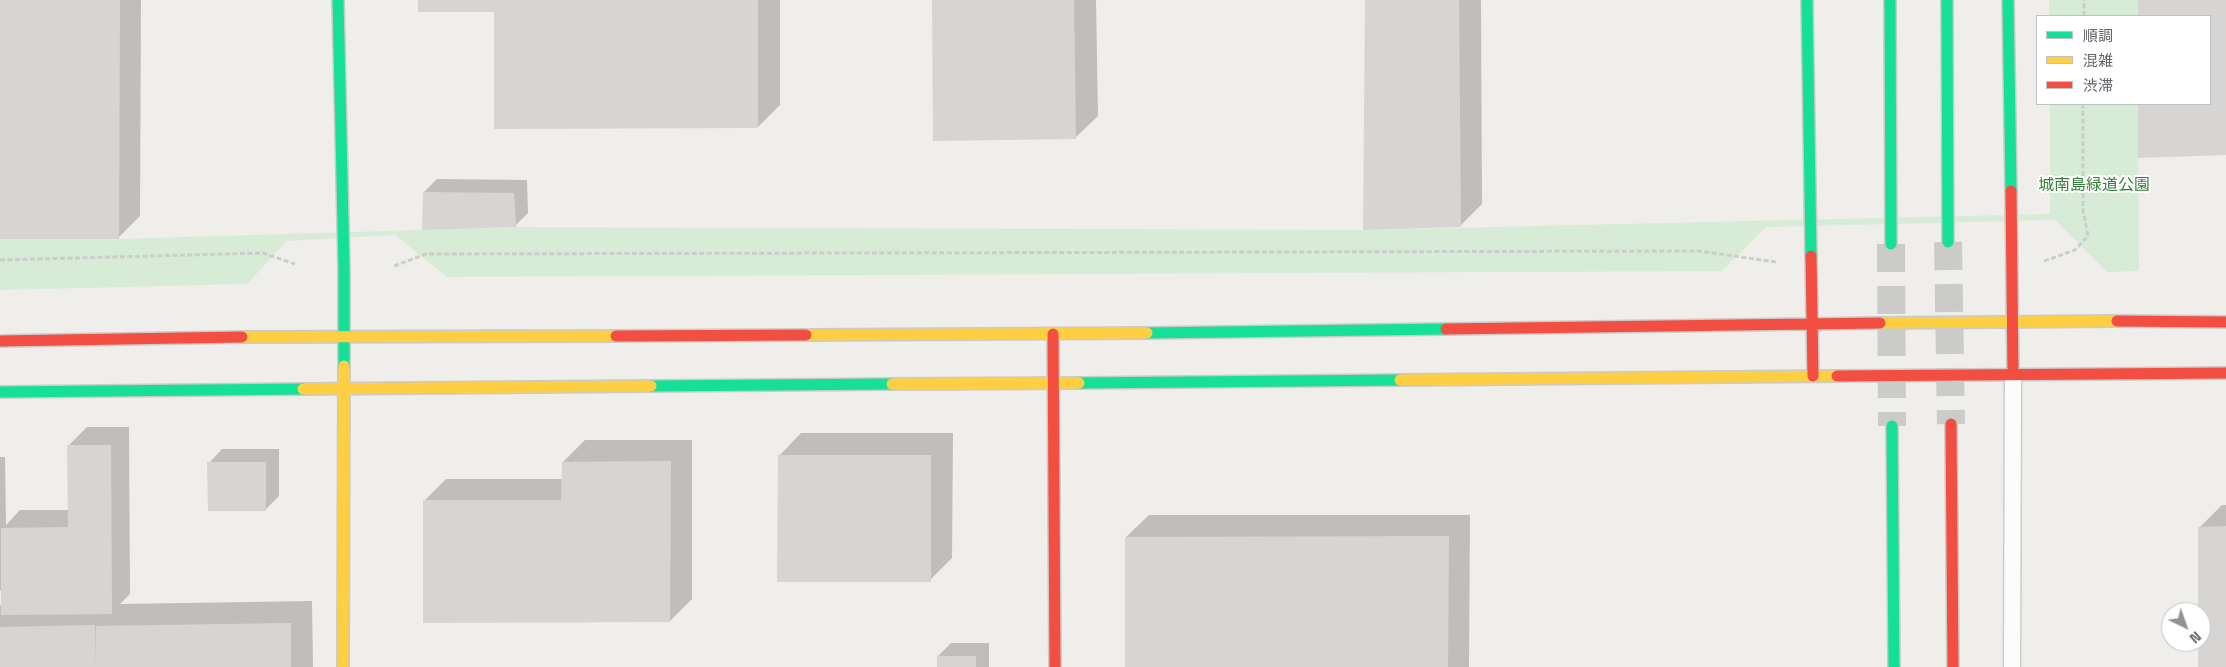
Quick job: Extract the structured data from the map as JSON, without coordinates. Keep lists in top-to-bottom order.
{
  "parks": ["城南島緑道公園"],
  "legend": ["順調", "混雑", "渋滞"],
  "north": "bottom right"
}
